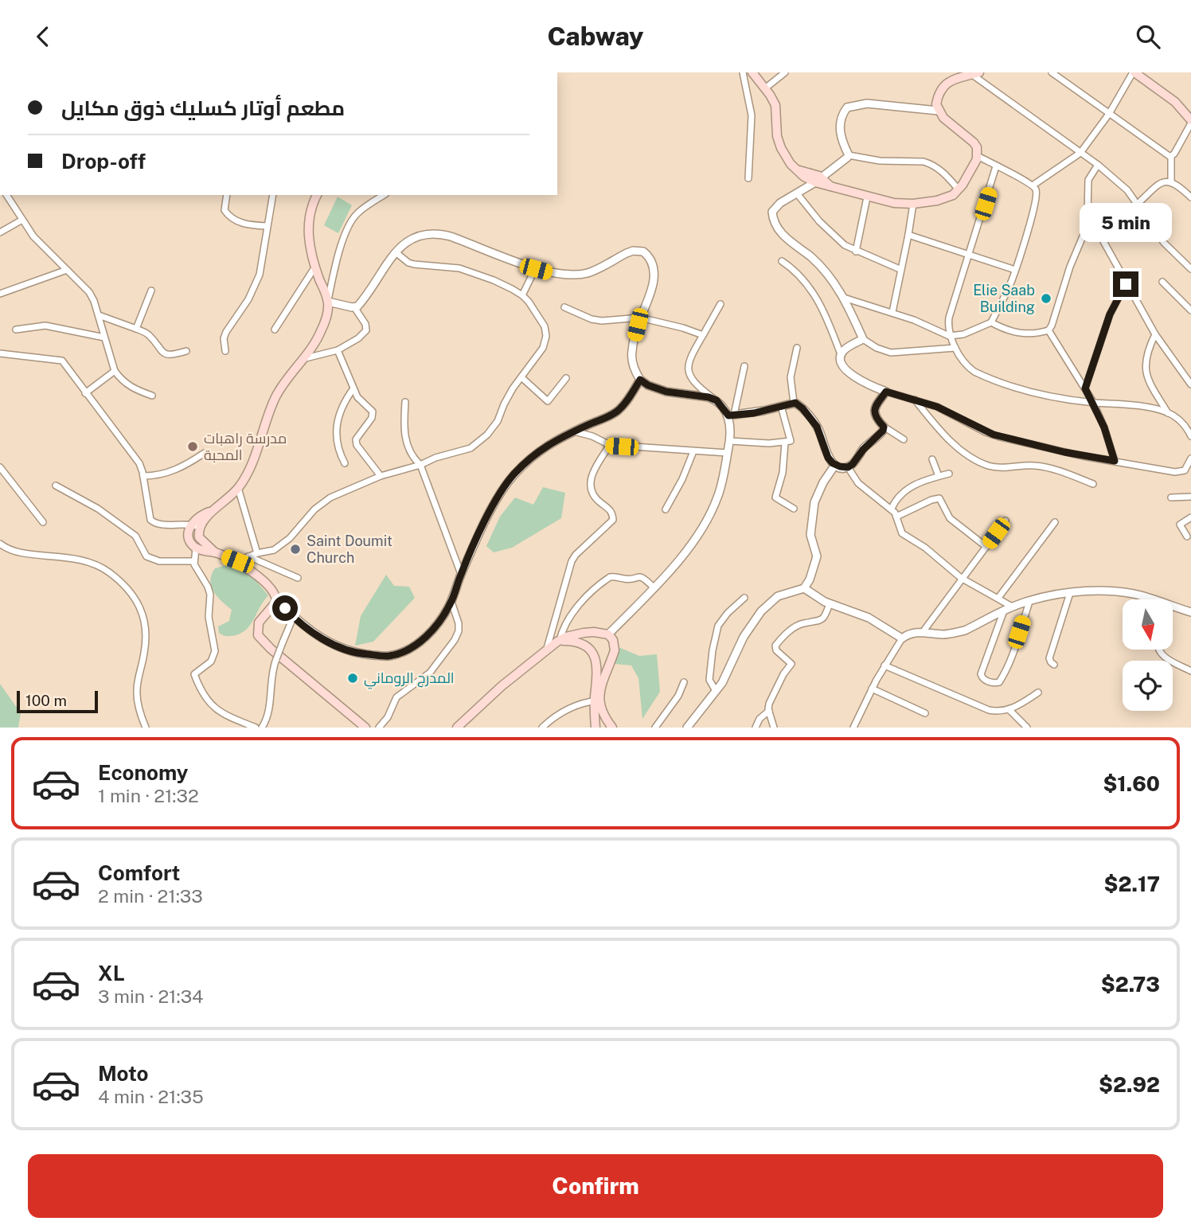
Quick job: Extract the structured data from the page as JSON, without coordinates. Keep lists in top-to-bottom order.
{
  "places": [
    "Elie Saab Building",
    "مدرسة راهبات المحبة",
    "Saint Doumit Church",
    "المدرج الروماني"
  ],
  "scale_bar": "100 m",
  "north": "bottom",
  "page": {
    "header": "Cabway",
    "banner": ["مطعم أوتار كسليك ذوق مكايل", "Drop-off"],
    "bubble": "5 min",
    "scale": "100 m",
    "list": [
      {
        "name": "Economy",
        "note": "1 min · 21:32",
        "value": "$1.60"
      },
      {
        "name": "Comfort",
        "note": "2 min · 21:33",
        "value": "$2.17"
      },
      {
        "name": "XL",
        "note": "3 min · 21:34",
        "value": "$2.73"
      },
      {
        "name": "Moto",
        "note": "4 min · 21:35",
        "value": "$2.92"
      }
    ],
    "buttons": "Confirm"
  }
}
